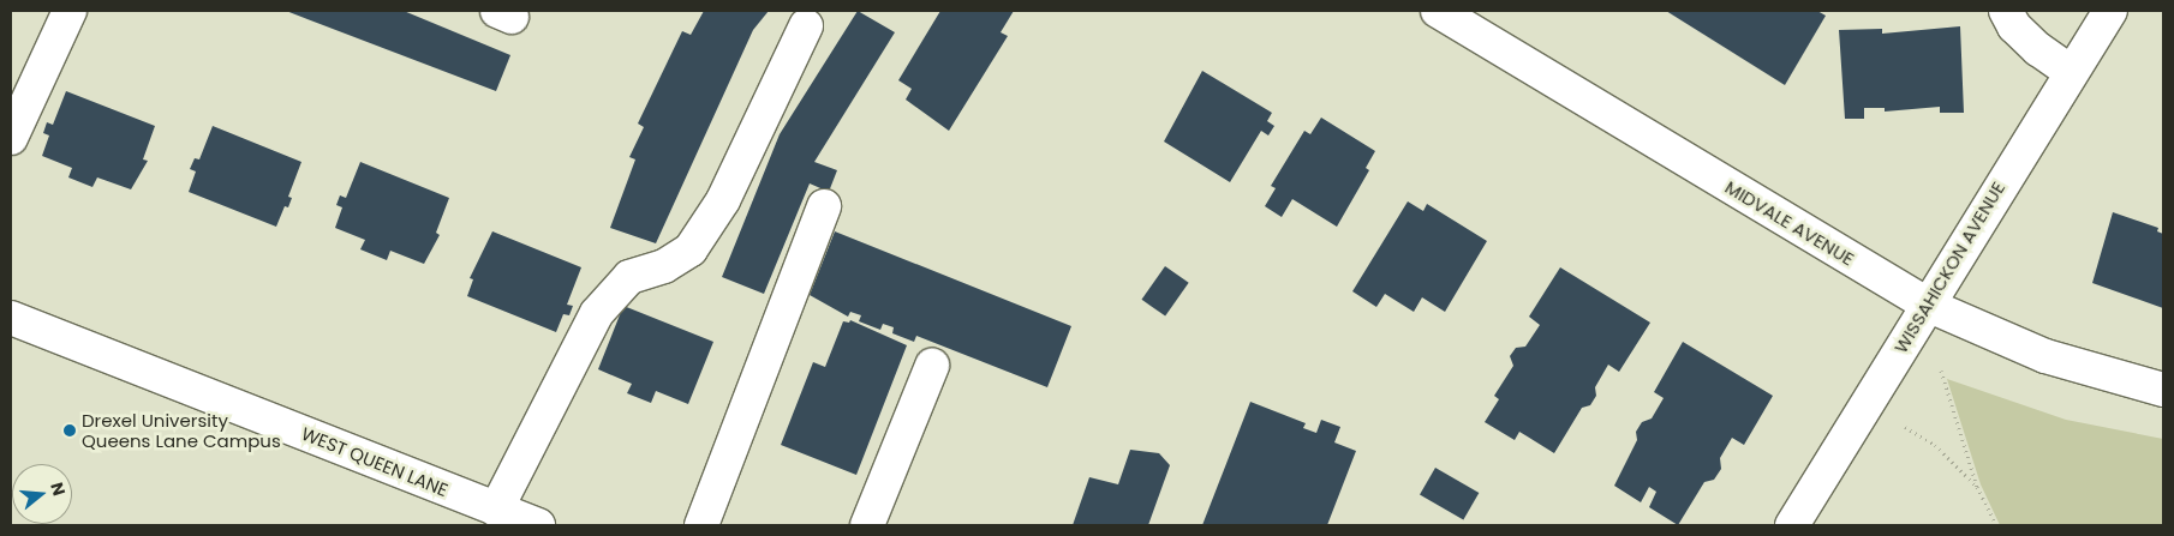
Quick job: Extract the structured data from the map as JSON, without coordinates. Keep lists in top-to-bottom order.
{
  "streets": {
    "street": ["MIDVALE AVENUE", "WISSAHICKON AVENUE", "WEST QUEEN LANE"]
  },
  "crossings": [
    ["MIDVALE AVENUE", "WISSAHICKON AVENUE"]
  ],
  "places": ["Drexel University Queens Lane Campus"],
  "north": "right"
}
